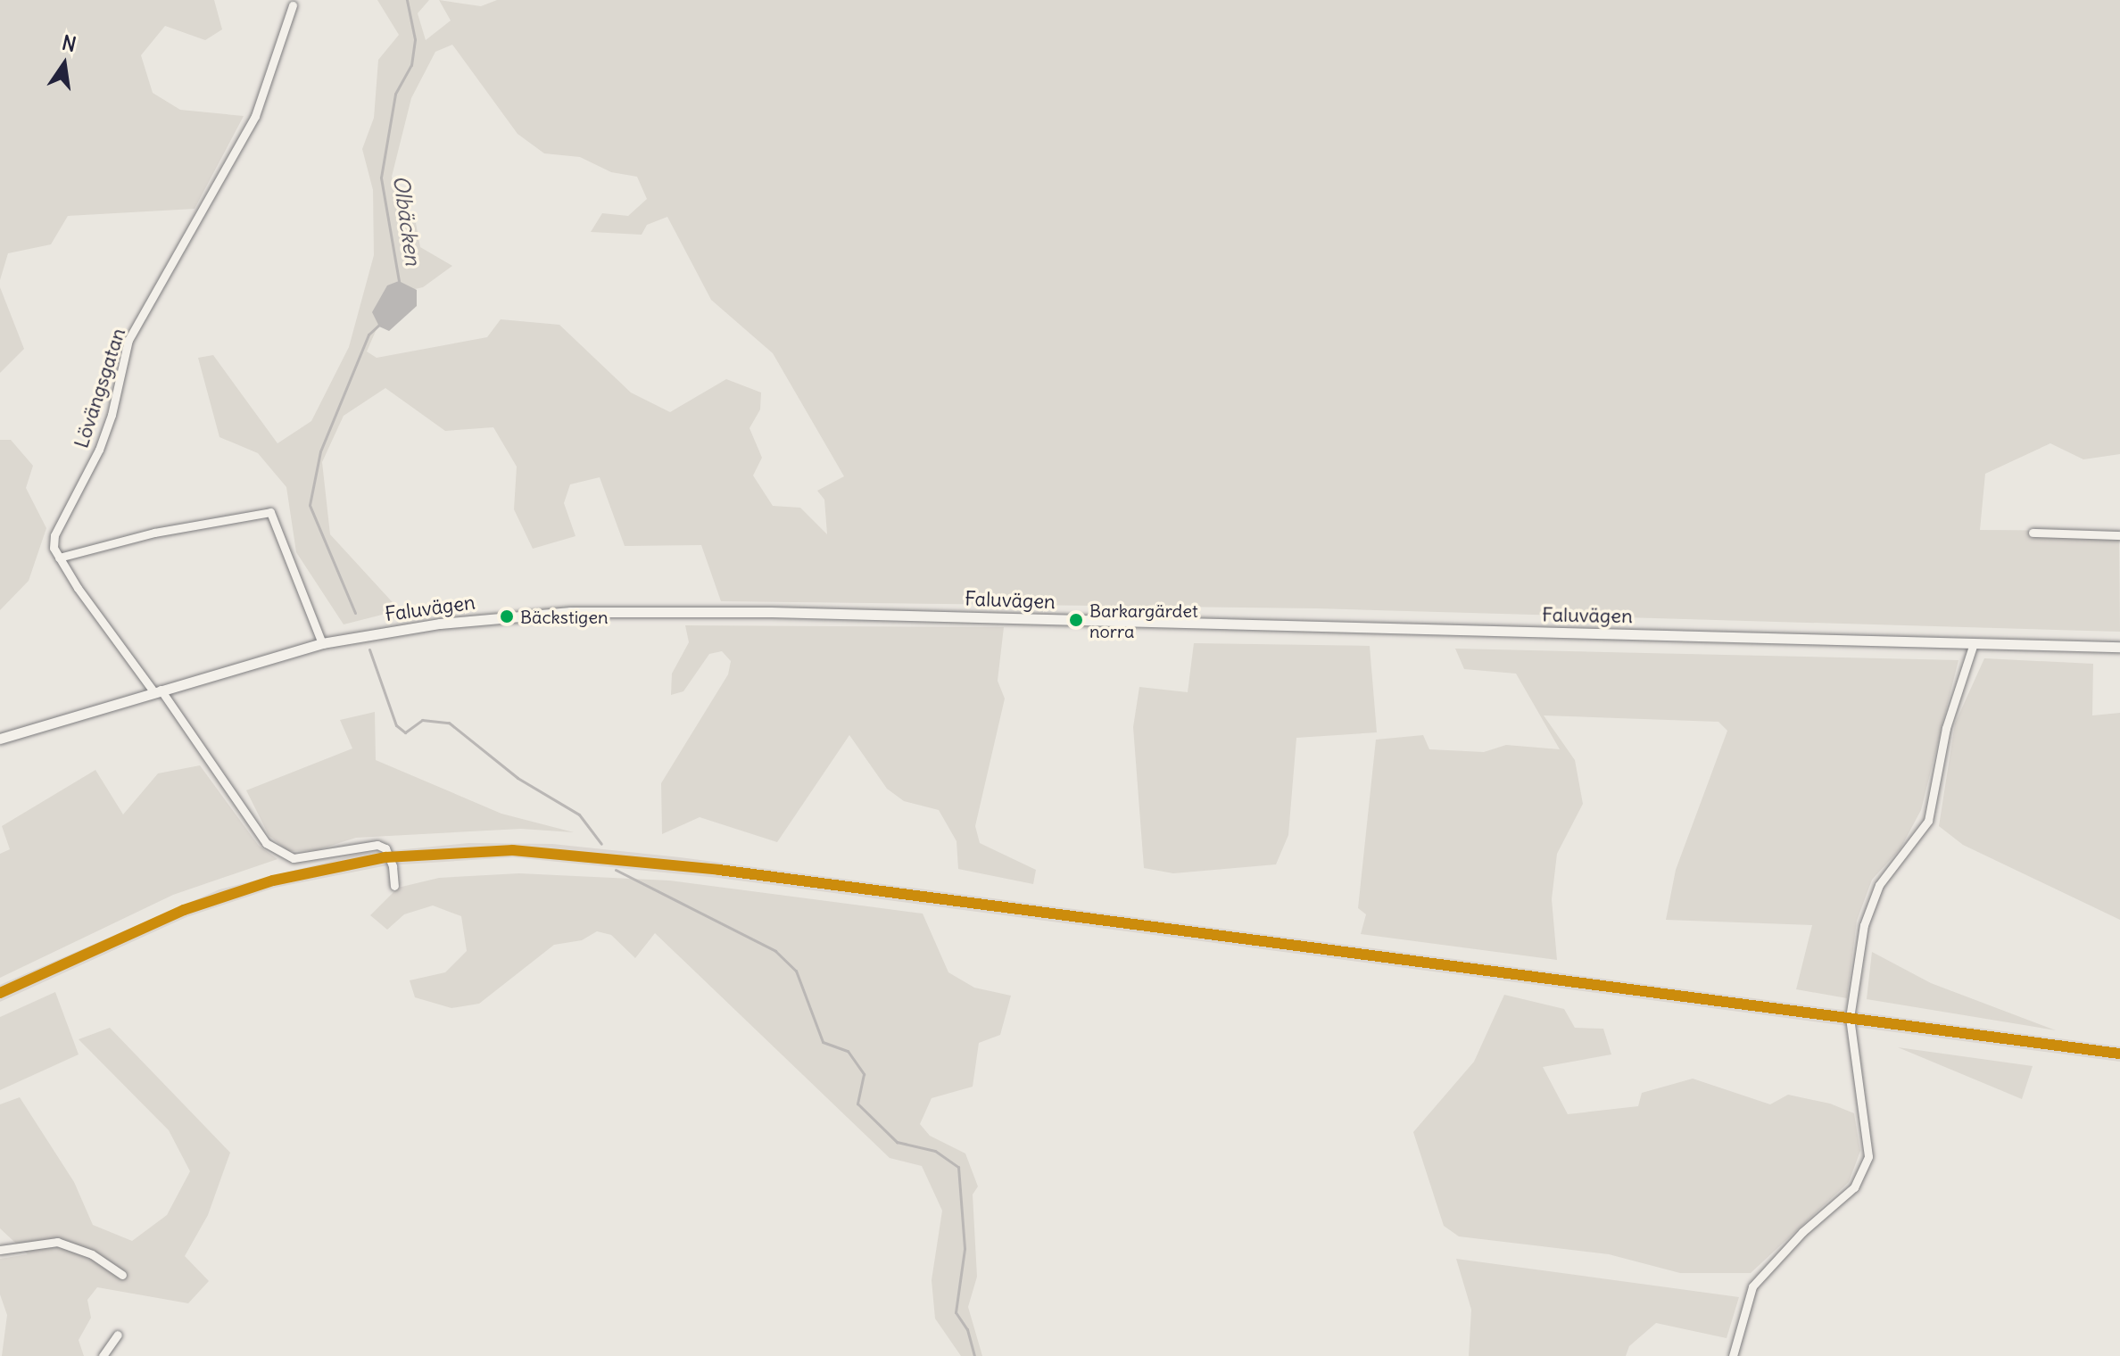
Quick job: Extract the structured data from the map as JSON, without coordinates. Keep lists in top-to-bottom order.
{
  "streets": {
    "street": ["Lövängsgatan", "Faluvägen"]
  },
  "water": ["Olbäcken"],
  "places": ["Bäckstigen", "Barkargärdet norra"],
  "north": "top"
}
